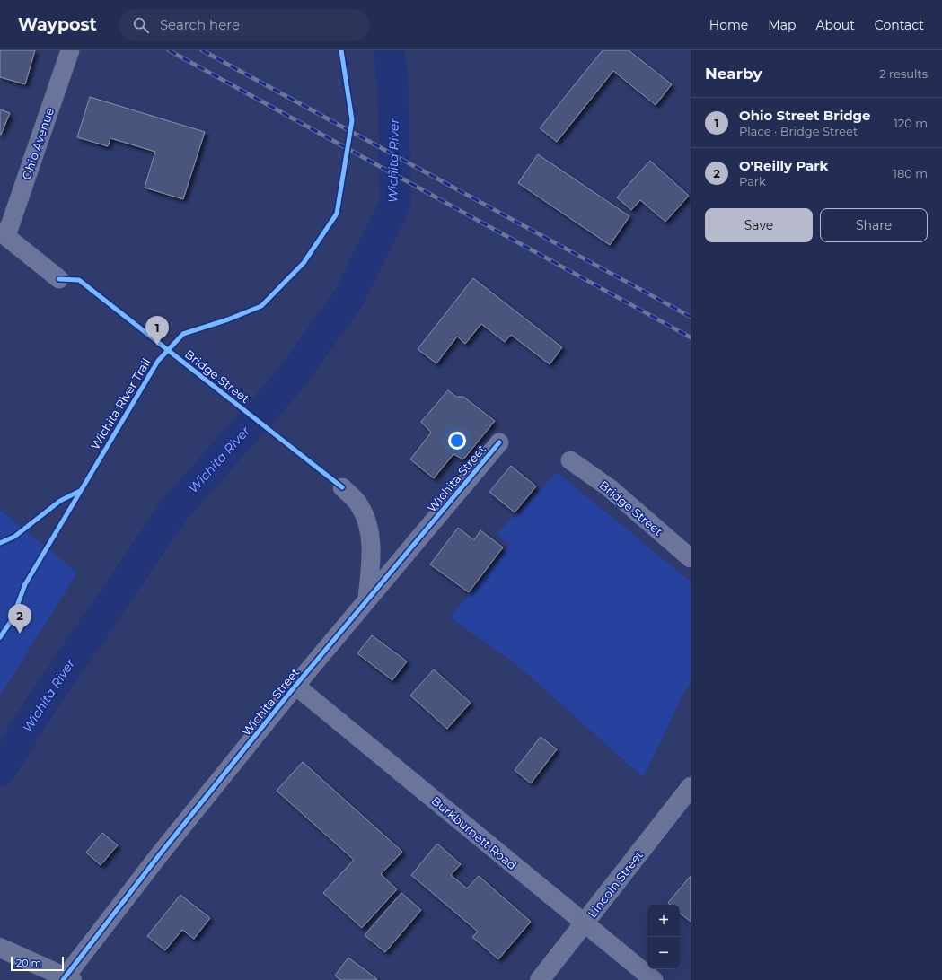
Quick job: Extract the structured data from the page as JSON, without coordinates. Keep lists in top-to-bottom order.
{
  "streets": {
    "main road": ["Lincoln Street"],
    "street": [
      "Ohio Avenue",
      "Bridge Street",
      "Wichita Street",
      "Burkburnett Road"
    ],
    "cycle path": ["Wichita River Trail"]
  },
  "crossings": [
    ["Wichita Street", "Burkburnett Road"],
    ["Burkburnett Road", "Lincoln Street"]
  ],
  "water": ["Wichita River"],
  "scale_bar": "20 m",
  "page": {
    "header": "Waypost",
    "search": "Search here",
    "nav": [
      "Home",
      "Map",
      "About",
      "Contact"
    ],
    "heading": ["Nearby", "2 results"],
    "list": [
      {
        "mark": "1",
        "name": "Ohio Street Bridge",
        "note": "Place · Bridge Street",
        "value": "120 m"
      },
      {
        "mark": "2",
        "name": "O'Reilly Park",
        "note": "Park",
        "value": "180 m"
      }
    ],
    "buttons": ["Save", "Share"],
    "pins": ["1", "2"],
    "map_buttons": ["+", "−"],
    "scale": "20 m"
  }
}
